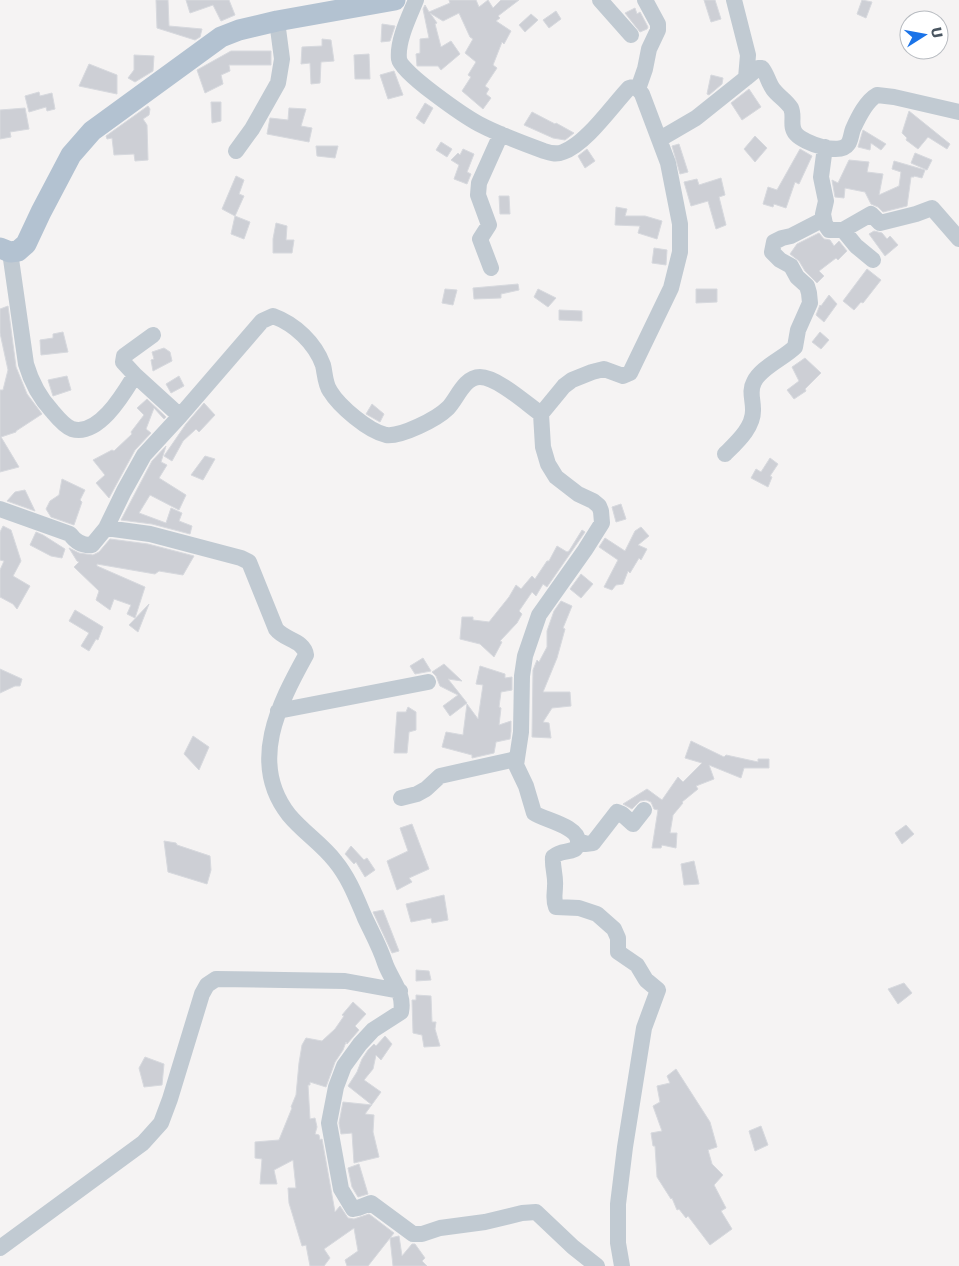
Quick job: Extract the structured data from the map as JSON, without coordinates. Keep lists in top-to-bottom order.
{
  "north": "right"
}
